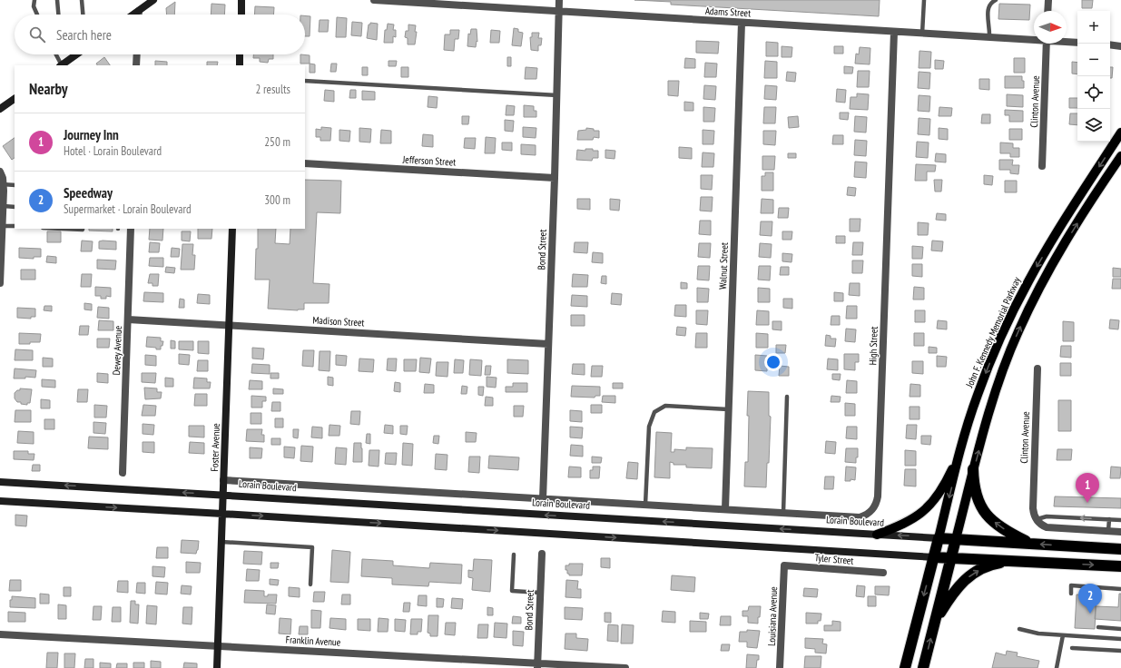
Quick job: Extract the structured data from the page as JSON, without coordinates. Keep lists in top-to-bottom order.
{
  "streets": {
    "highway": ["John F. Kennedy Memorial Parkway", "Lorain Boulevard"],
    "main road": ["Foster Avenue"],
    "street": [
      "Adams Street",
      "Clinton Avenue",
      "Jefferson Street",
      "Bond Street",
      "Walnut Street",
      "Madison Street",
      "High Street",
      "Dewey Avenue",
      "Tyler Street",
      "Louisiana Avenue",
      "Franklin Avenue"
    ]
  },
  "crossings": [
    ["Adams Street", "Bond Street"],
    ["Adams Street", "Walnut Street"],
    ["Adams Street", "High Street"],
    ["Jefferson Street", "Bond Street"],
    ["Bond Street", "Madison Street"],
    ["Bond Street", "Lorain Boulevard"],
    ["Bond Street", "Franklin Avenue"],
    ["Walnut Street", "High Street"],
    ["Walnut Street", "Lorain Boulevard"],
    ["Madison Street", "Dewey Avenue"],
    ["Madison Street", "Foster Avenue"],
    ["John F. Kennedy Memorial Parkway", "Lorain Boulevard"],
    ["High Street", "Lorain Boulevard"],
    ["Foster Avenue", "Lorain Boulevard"],
    ["Foster Avenue", "Franklin Avenue"],
    ["Tyler Street", "Louisiana Avenue"]
  ],
  "north": "right",
  "page": {
    "map_buttons": ["+", "−"],
    "search": "Search here",
    "heading": ["Nearby", "2 results"],
    "list": [
      {
        "mark": "1",
        "name": "Journey Inn",
        "note": "Hotel · Lorain Boulevard",
        "value": "250 m"
      },
      {
        "mark": "2",
        "name": "Speedway",
        "note": "Supermarket · Lorain Boulevard",
        "value": "300 m"
      }
    ],
    "pins": ["1", "2"]
  }
}
